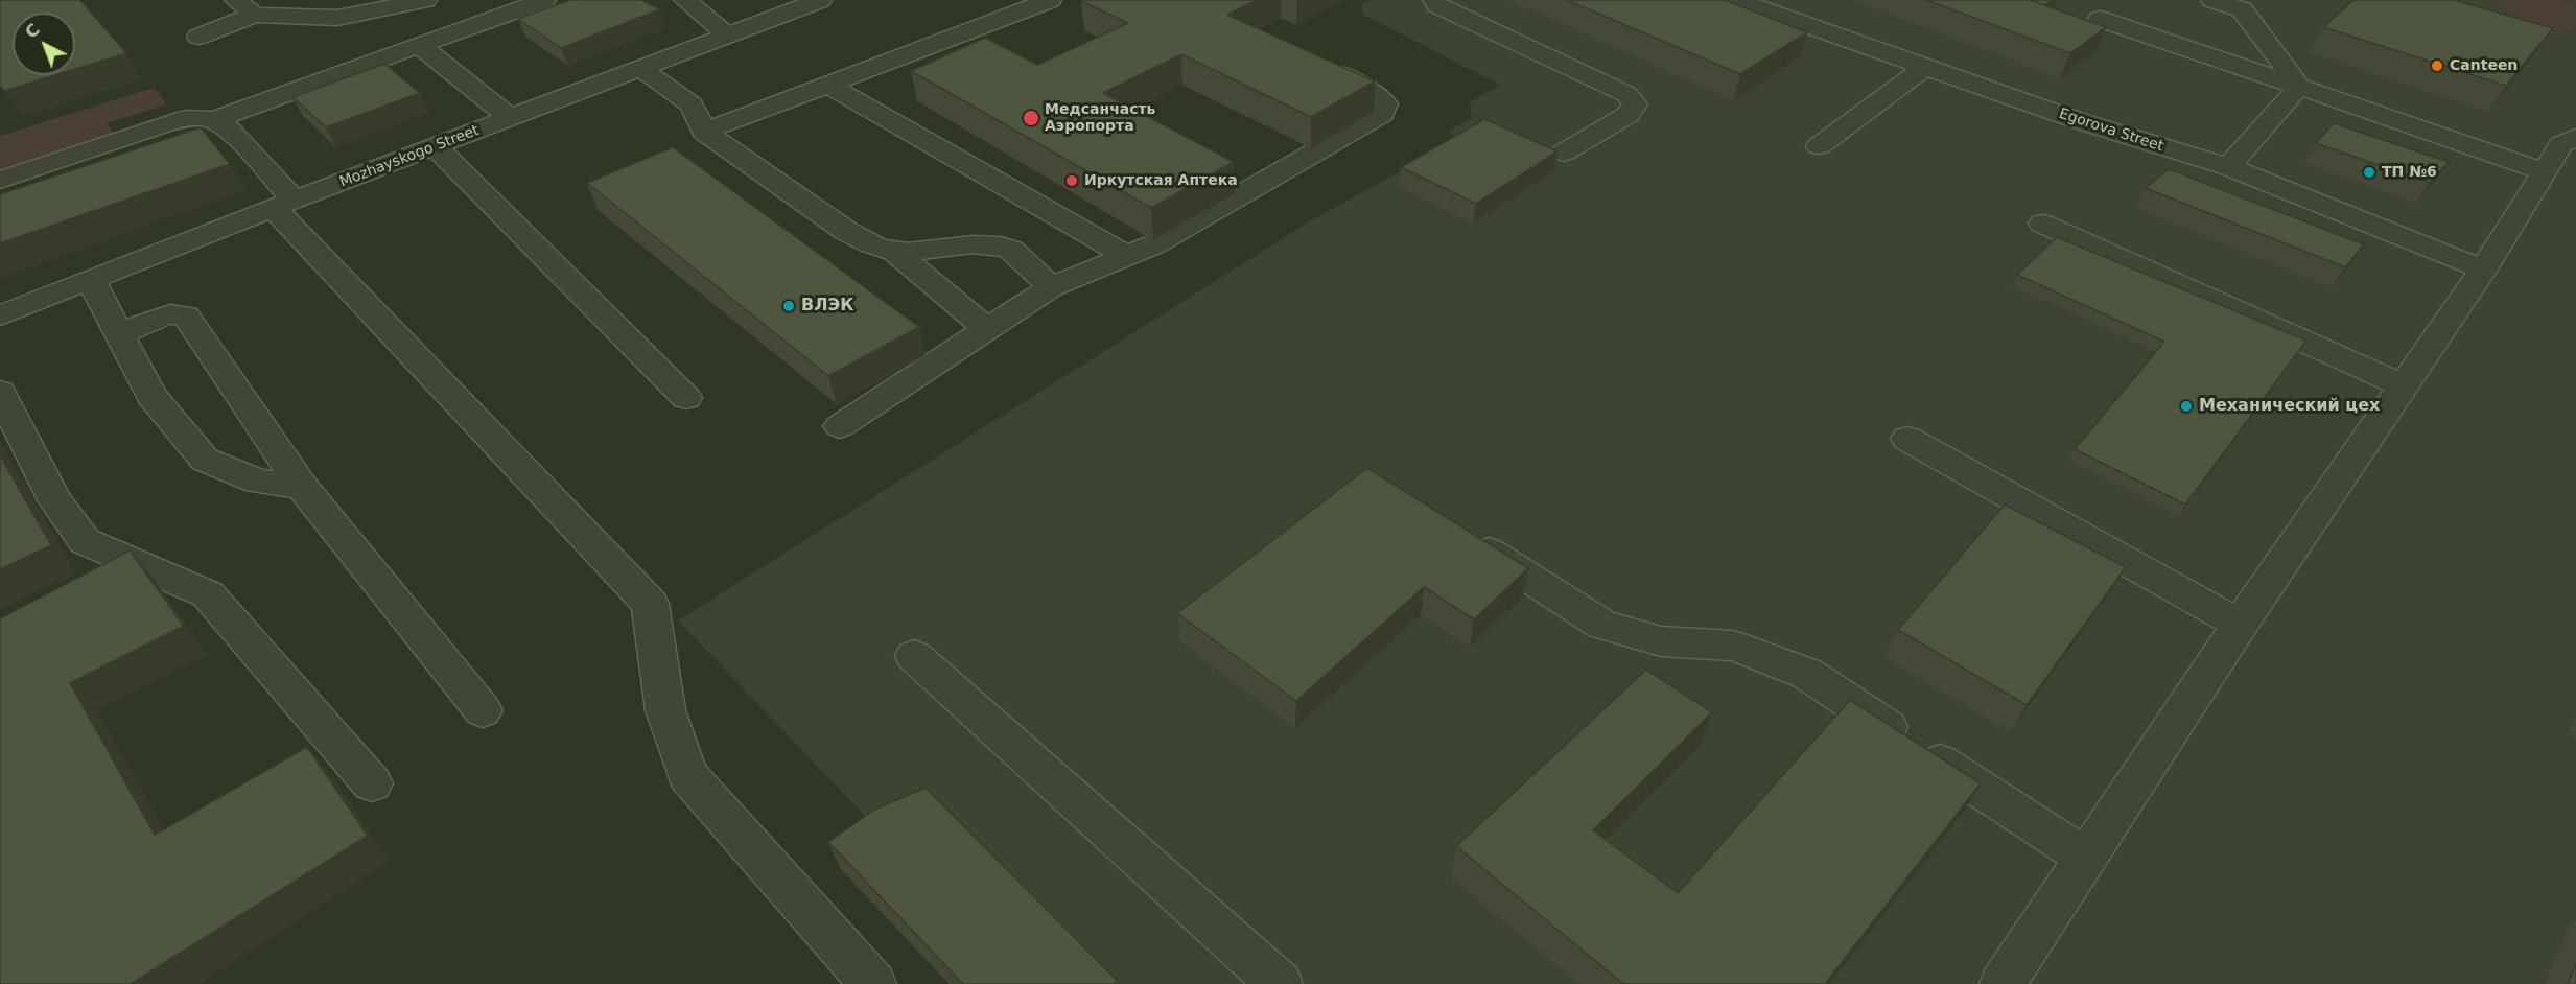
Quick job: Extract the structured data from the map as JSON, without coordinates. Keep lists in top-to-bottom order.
{
  "streets": {
    "street": ["Egorova Street", "Mozhayskogo Street"]
  },
  "places": [
    "Canteen",
    "Медсанчасть Аэропорта",
    "ТП №6",
    "Иркутская Аптека",
    "ВЛЭК",
    "Механический цех"
  ],
  "north": "top left"
}
